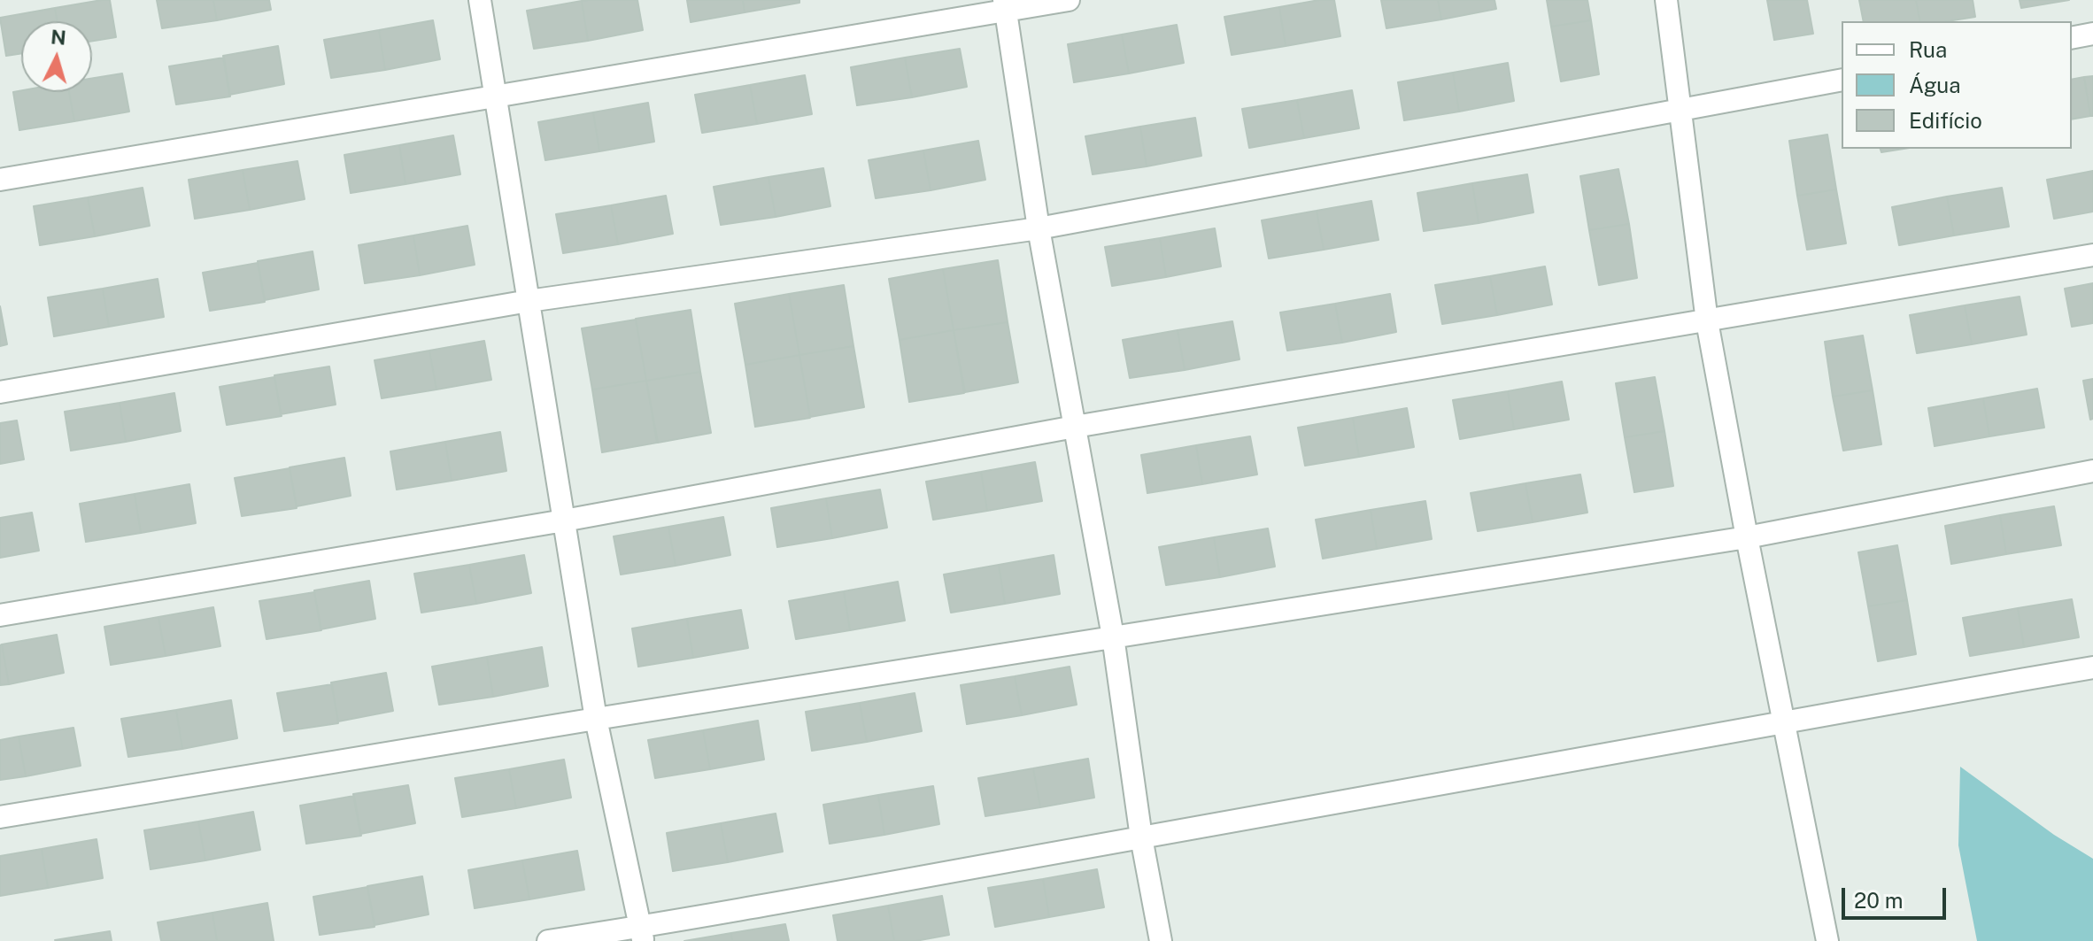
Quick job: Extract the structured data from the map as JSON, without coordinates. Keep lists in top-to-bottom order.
{
  "legend": ["Rua", "Água", "Edifício"],
  "scale_bar": "20 m",
  "north": "top"
}
